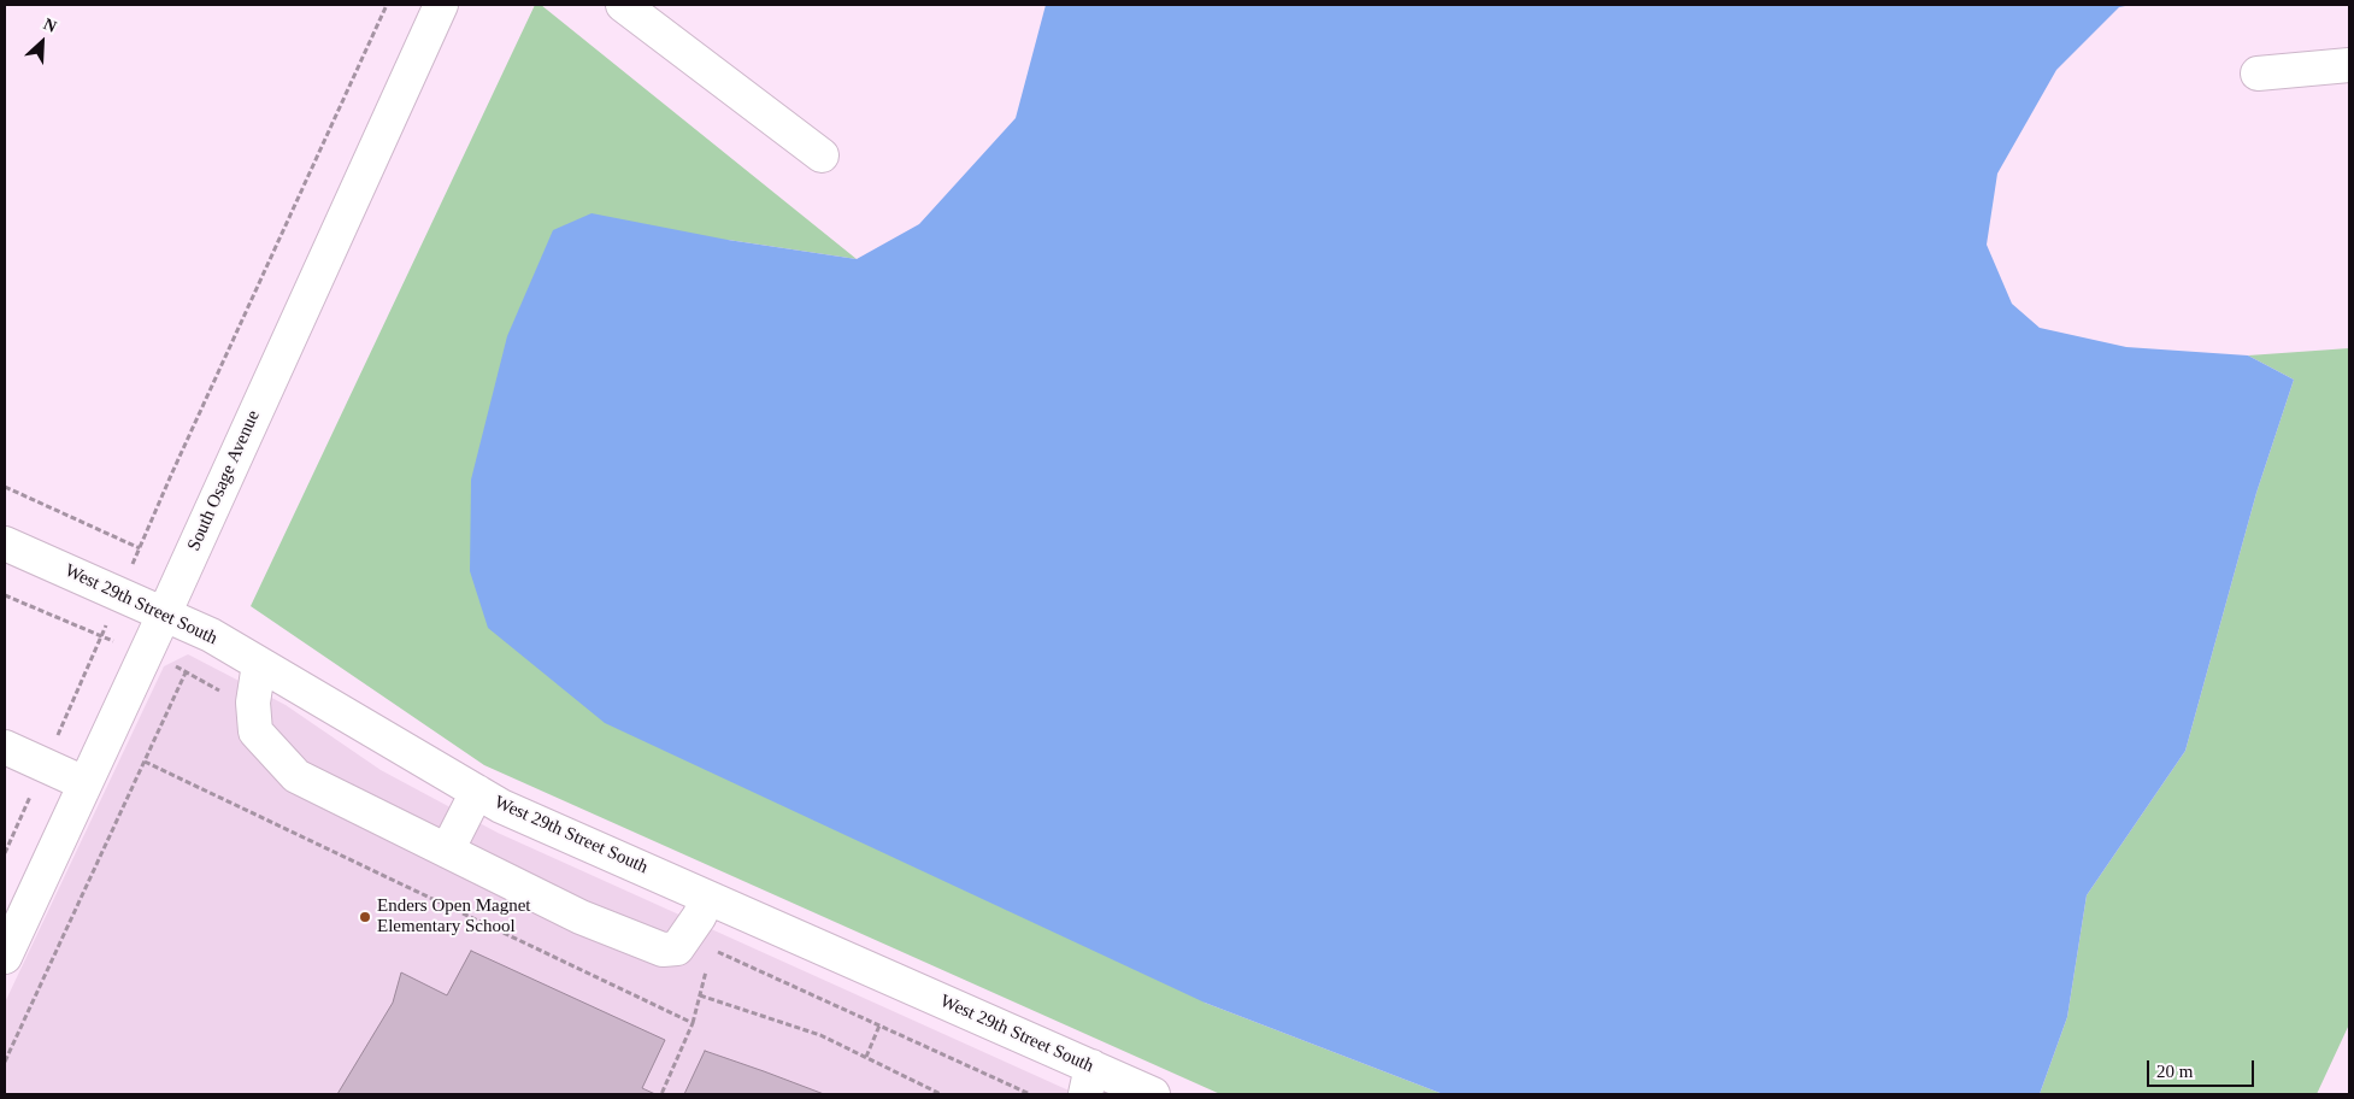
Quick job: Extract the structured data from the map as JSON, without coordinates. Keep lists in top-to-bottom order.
{
  "streets": {
    "street": ["South Osage Avenue", "West 29th Street South"]
  },
  "crossings": [
    ["South Osage Avenue", "West 29th Street South"]
  ],
  "places": ["Enders Open Magnet Elementary School"],
  "scale_bar": "20 m",
  "north": "top right"
}
